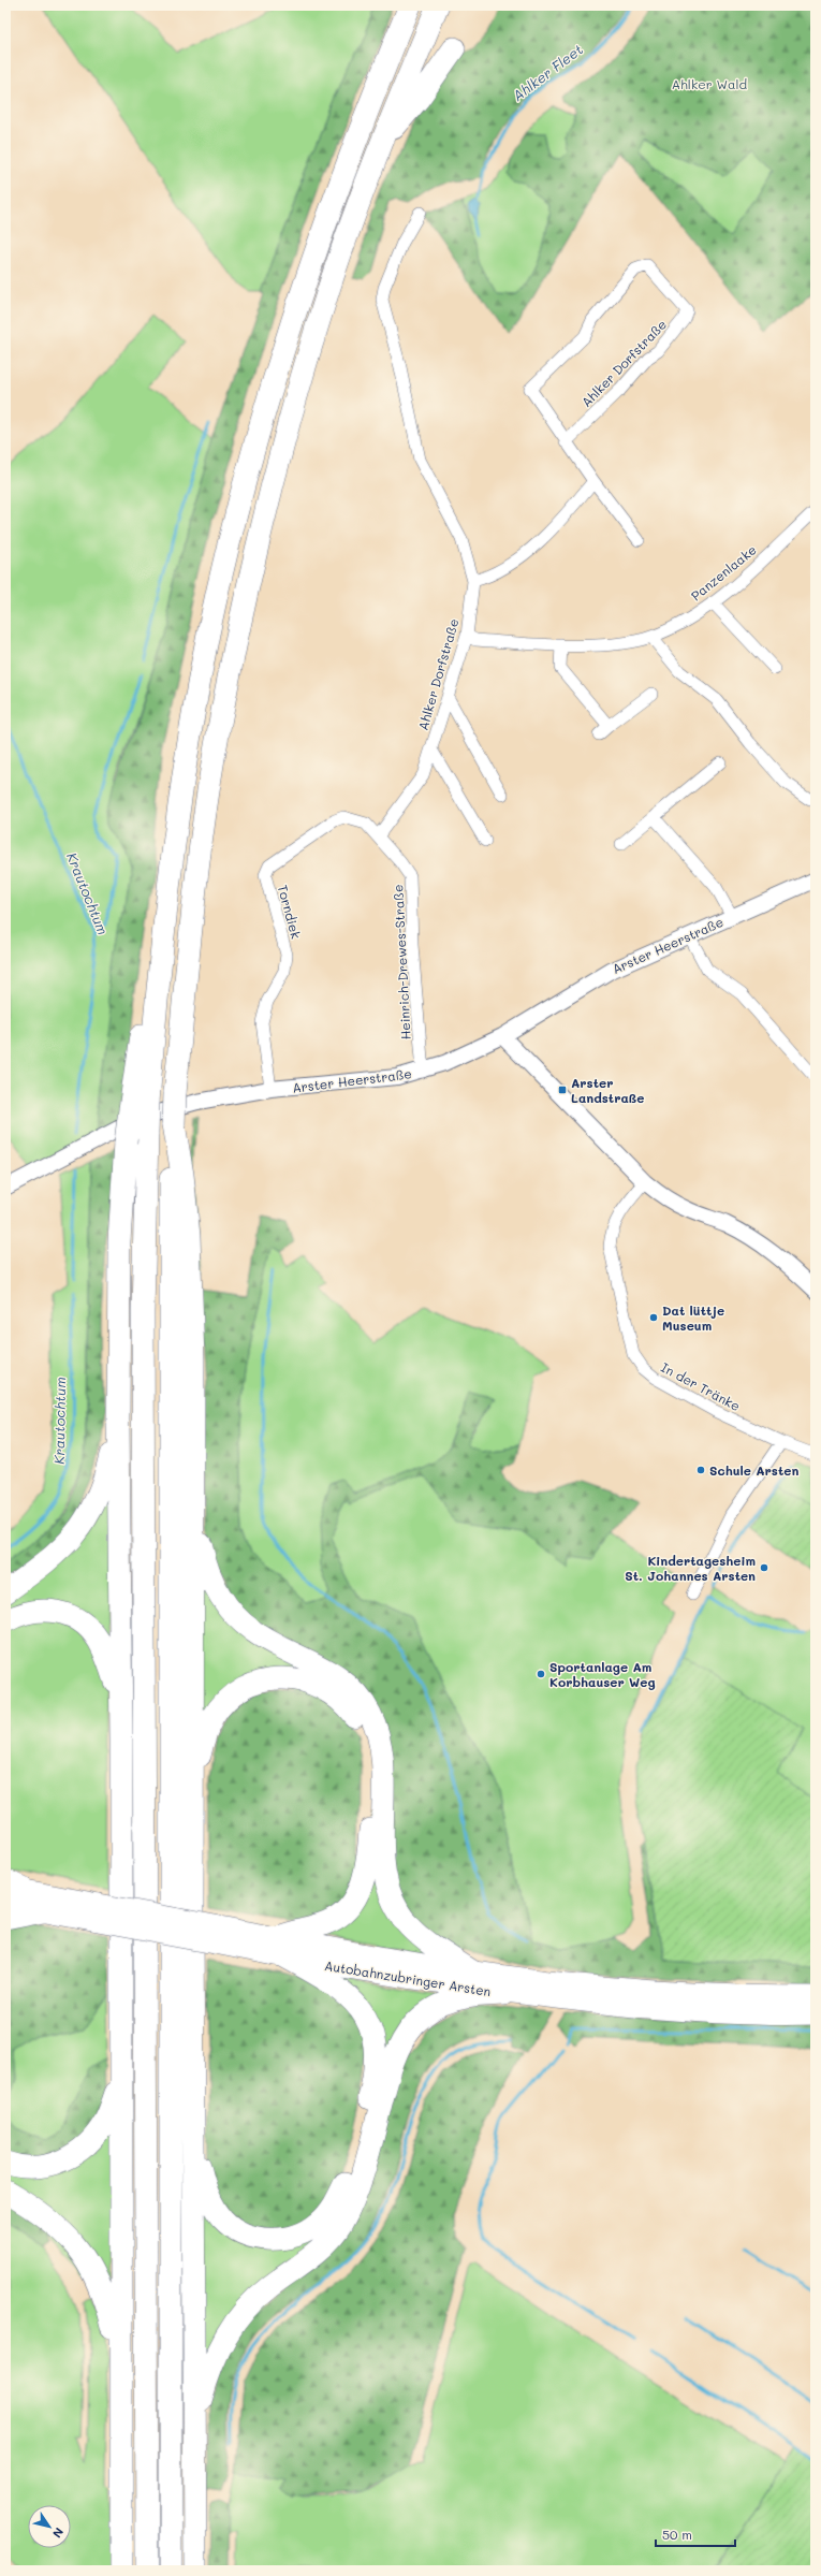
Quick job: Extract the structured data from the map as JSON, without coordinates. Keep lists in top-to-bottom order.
{
  "streets": {
    "highway": ["Autobahnzubringer Arsten"],
    "street": [
      "Ahlker Dorfstraße",
      "Panzenlaake",
      "Torndiek",
      "Arster Heerstraße",
      "Heinrich-Drewes-Straße",
      "In der Tränke"
    ]
  },
  "crossings": [
    ["Ahlker Dorfstraße", "Panzenlaake"],
    ["Ahlker Dorfstraße", "Torndiek"],
    ["Ahlker Dorfstraße", "Heinrich-Drewes-Straße"],
    ["Torndiek", "Arster Heerstraße"],
    ["Torndiek", "Heinrich-Drewes-Straße"],
    ["Arster Heerstraße", "Heinrich-Drewes-Straße"]
  ],
  "water": ["Ahlker Fleet", "Krautochtum"],
  "parks": ["Ahlker Wald"],
  "places": {
    "transit": ["Arster Landstraße"],
    "other": [
      "Dat lüttje Museum",
      "Schule Arsten",
      "Kindertagesheim St. Johannes Arsten",
      "Sportanlage Am Korbhauser Weg"
    ]
  },
  "scale_bar": "50 m",
  "north": "bottom right"
}
